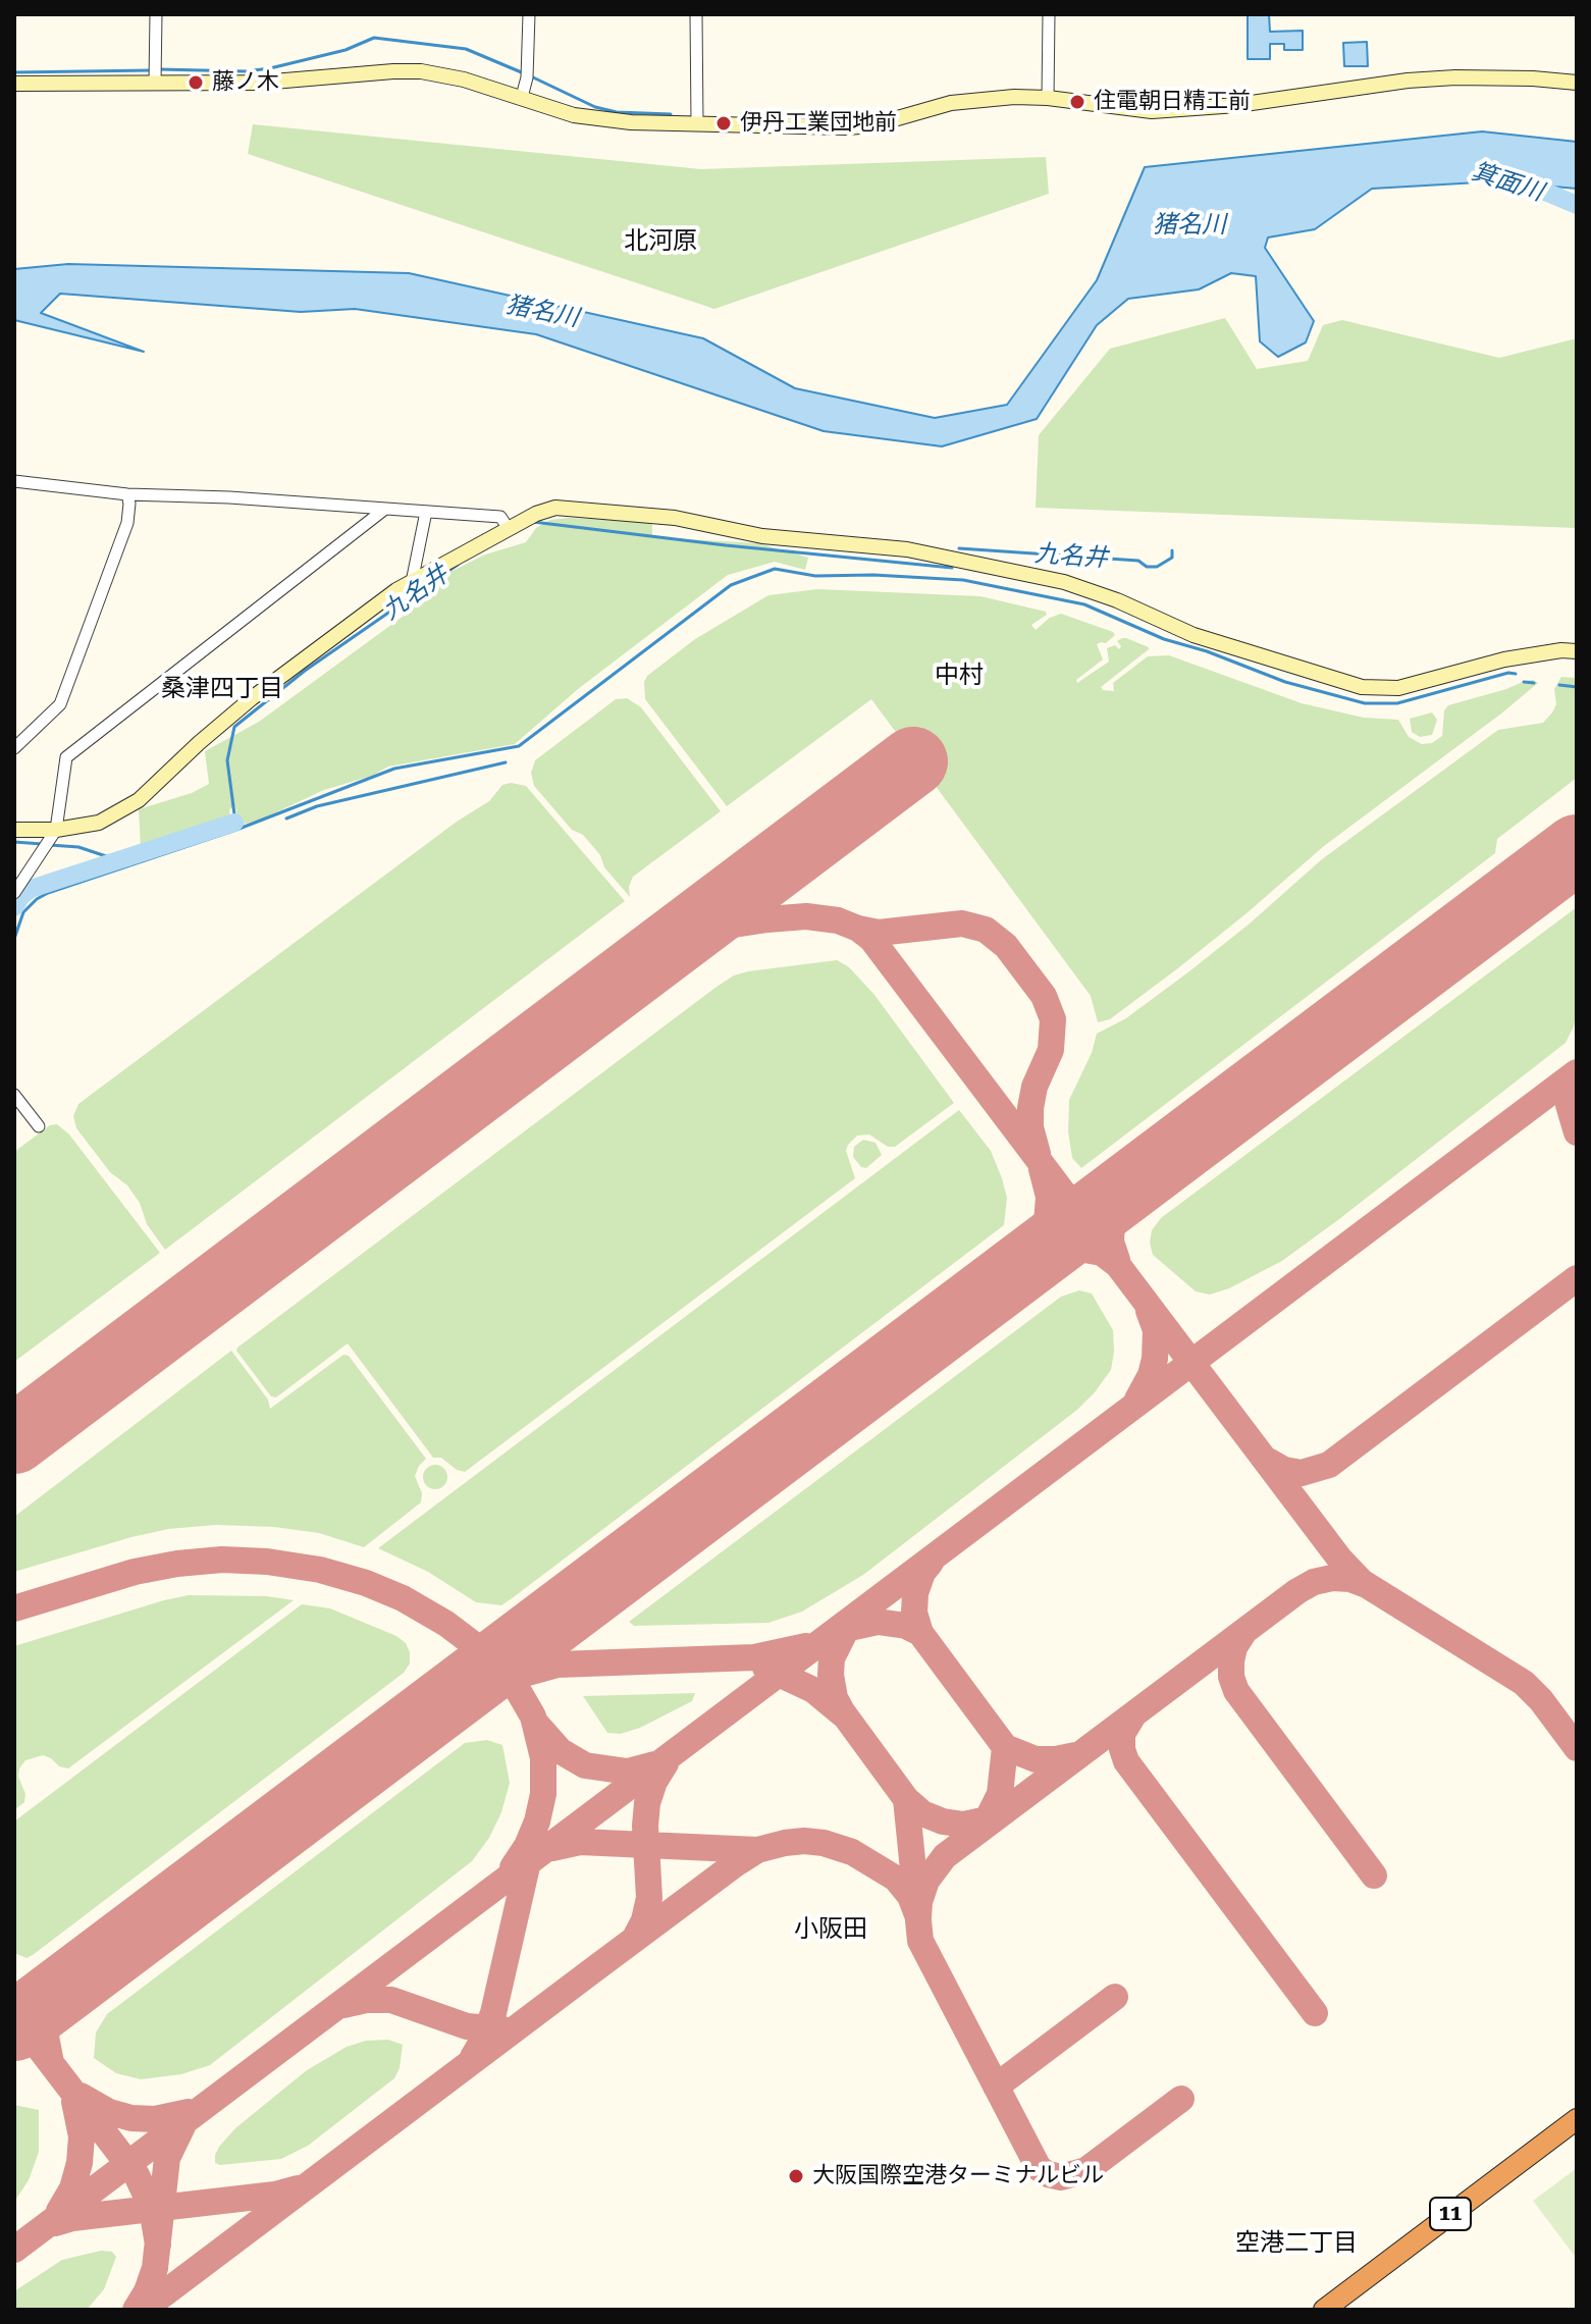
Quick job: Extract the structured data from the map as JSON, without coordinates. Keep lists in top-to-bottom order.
{
  "streets": {
    "highway": ["11"]
  },
  "districts": [
    "北河原",
    "中村",
    "桑津四丁目",
    "小阪田",
    "空港二丁目"
  ],
  "water": ["箕面川", "猪名川", "九名井"],
  "places": [
    "藤ノ木",
    "住電朝日精工前",
    "伊丹工業団地前",
    "大阪国際空港ターミナルビル"
  ]
}
